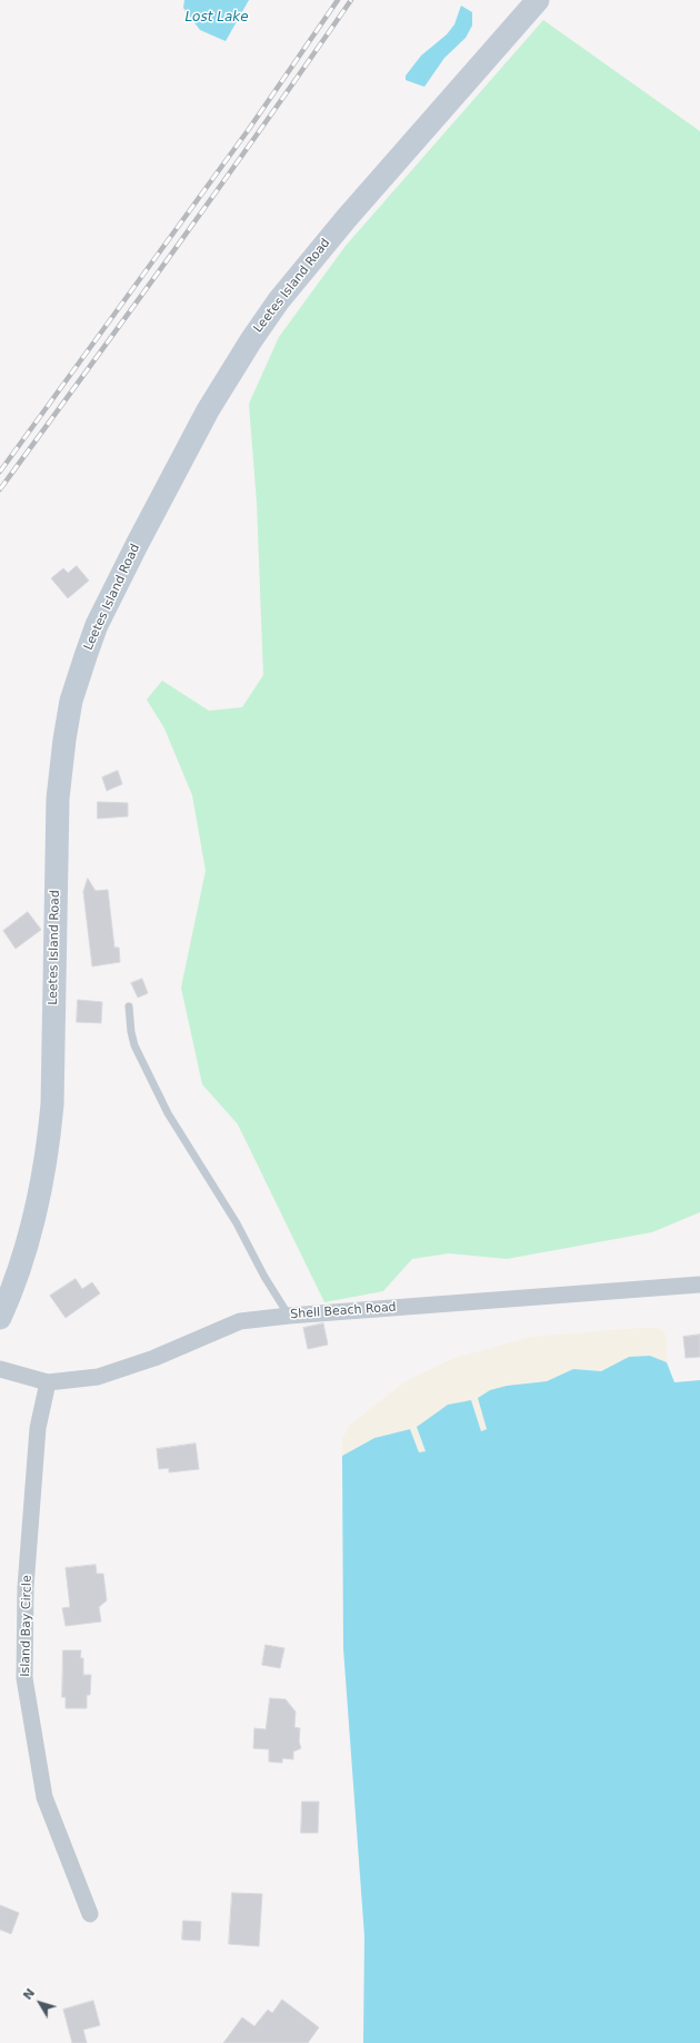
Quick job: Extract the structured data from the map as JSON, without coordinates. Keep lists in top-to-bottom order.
{
  "streets": {
    "main road": ["Leetes Island Road"],
    "street": ["Shell Beach Road", "Island Bay Circle"]
  },
  "crossings": [
    ["Shell Beach Road", "Island Bay Circle"]
  ],
  "water": ["Lost Lake"],
  "north": "top left"
}
